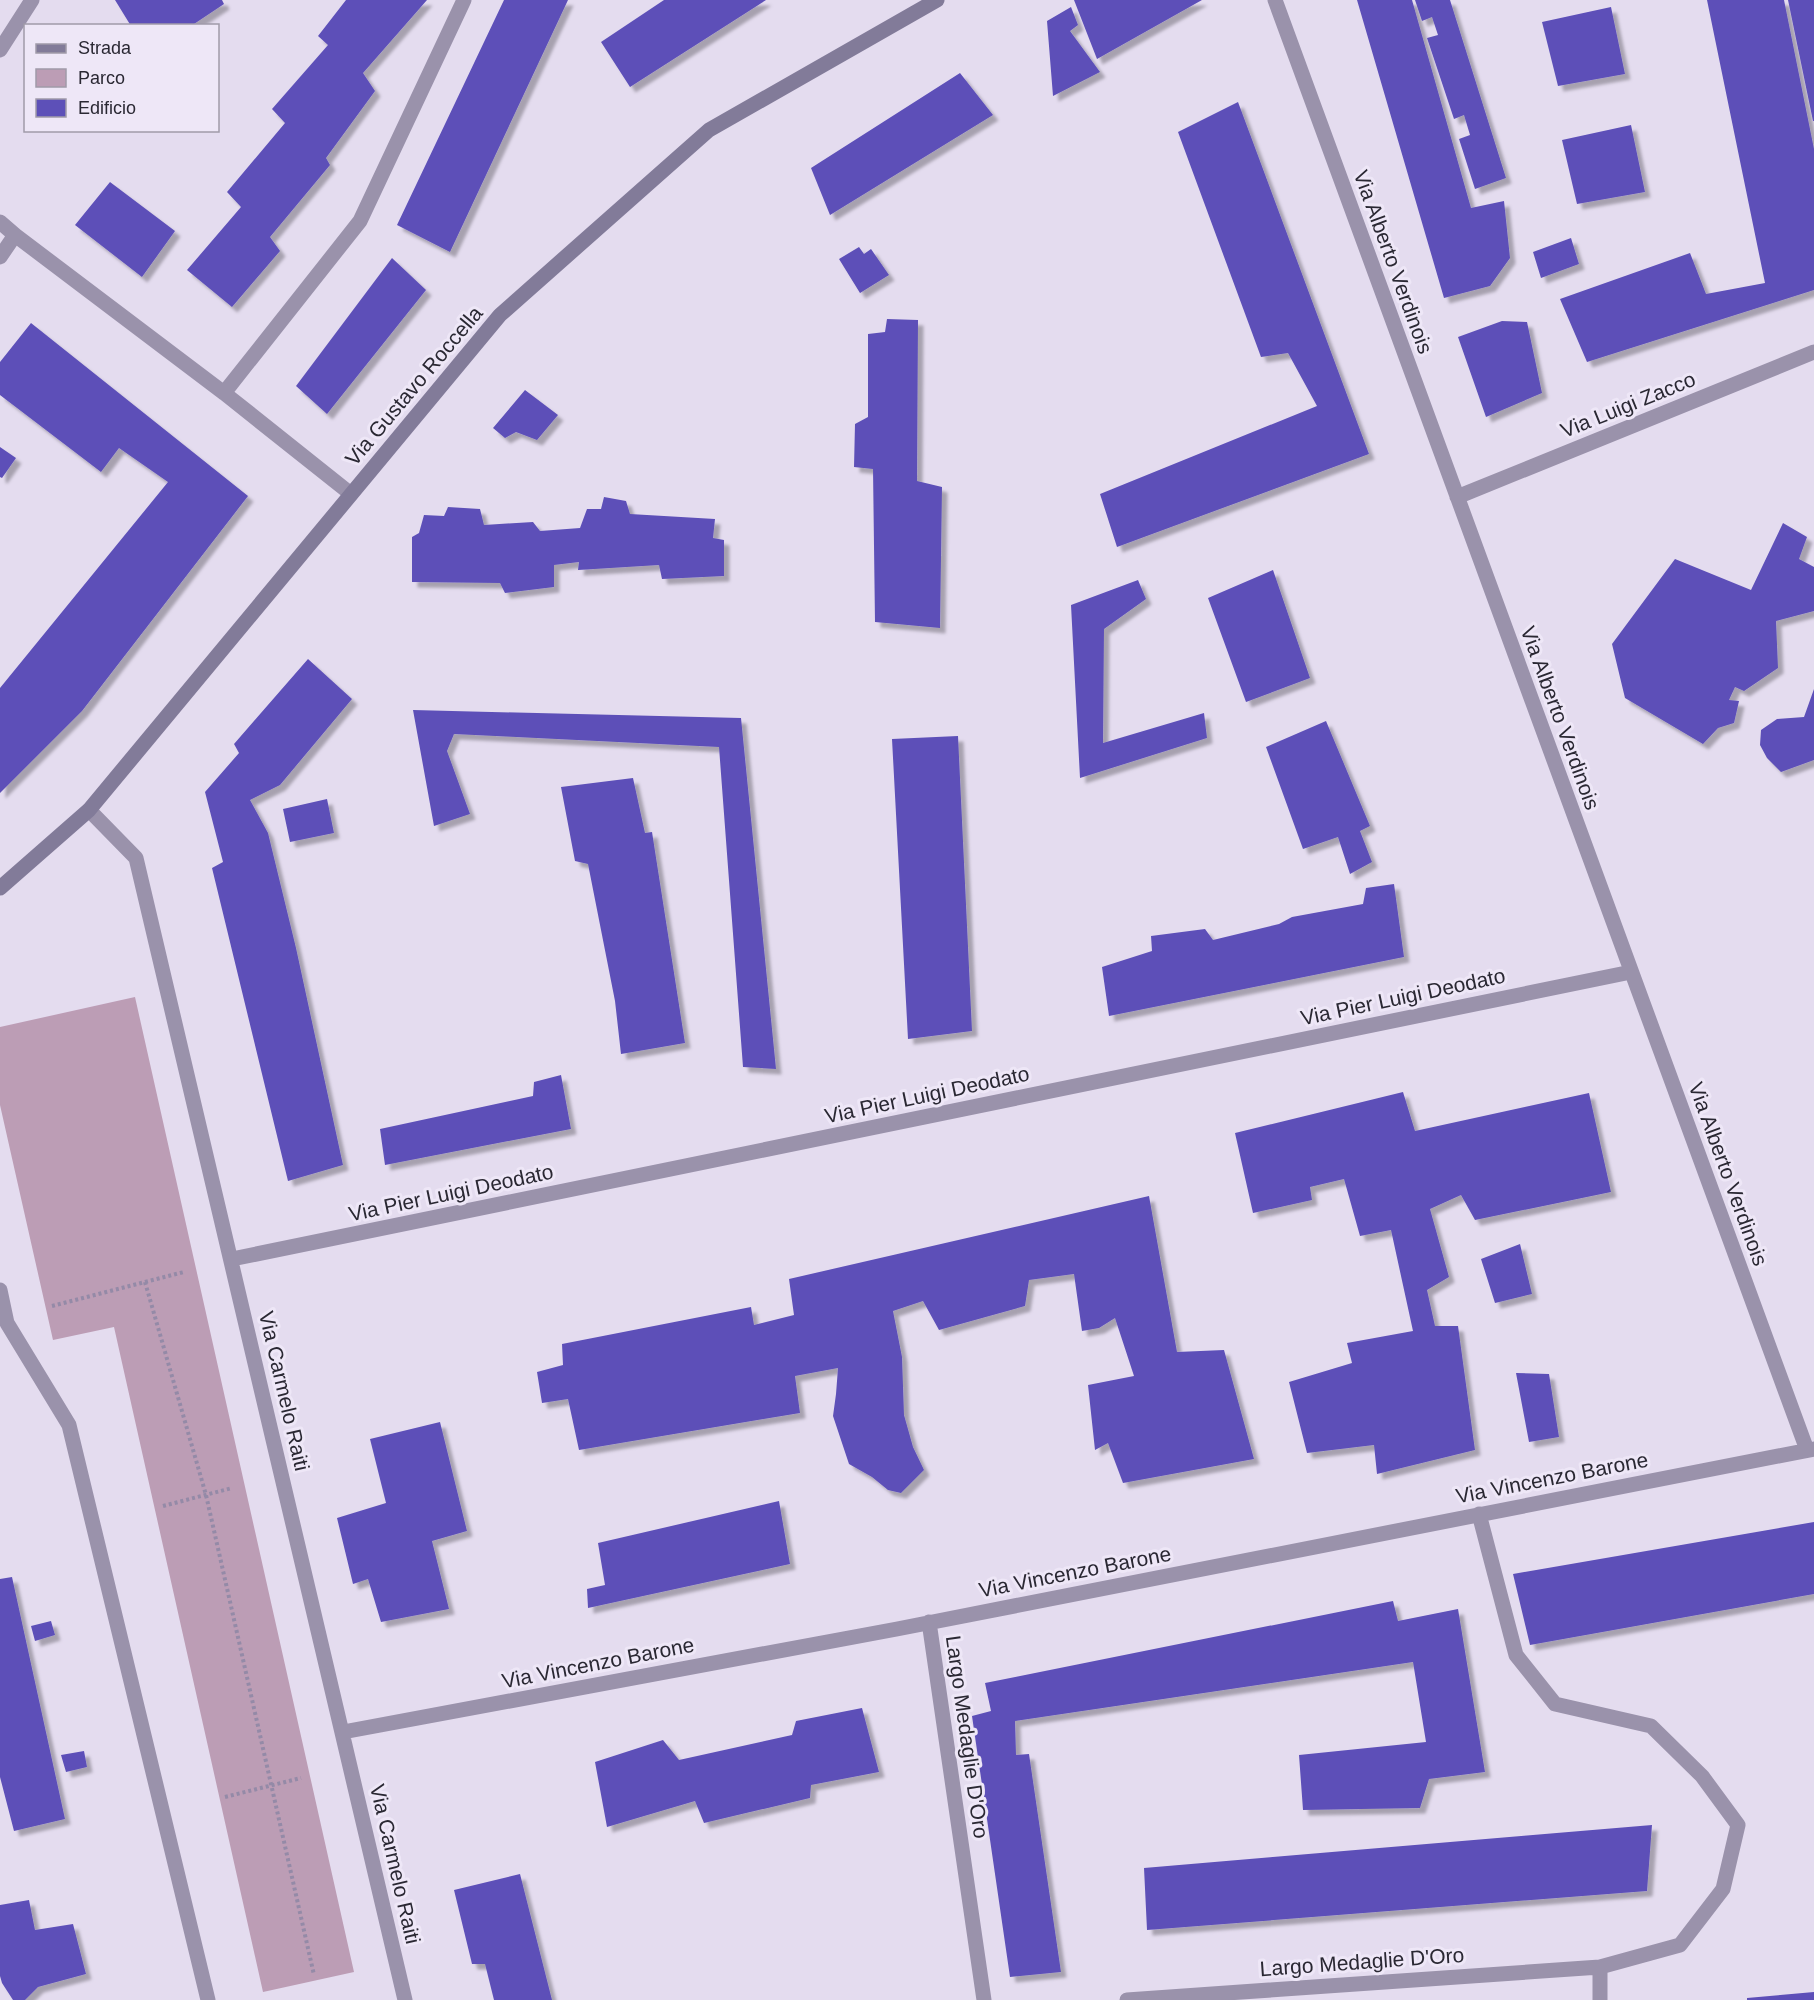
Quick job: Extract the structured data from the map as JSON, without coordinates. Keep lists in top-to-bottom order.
{
  "streets": {
    "street": [
      "Via Alberto Verdinois",
      "Via Gustavo Roccella",
      "Via Luigi Zacco",
      "Via Pier Luigi Deodato",
      "Via Carmelo Raiti",
      "Via Vincenzo Barone",
      "Largo Medaglie D'Oro"
    ]
  },
  "crossings": [
    ["Via Alberto Verdinois", "Via Luigi Zacco"],
    ["Via Alberto Verdinois", "Via Pier Luigi Deodato"],
    ["Via Alberto Verdinois", "Via Vincenzo Barone"],
    ["Via Gustavo Roccella", "Via Carmelo Raiti"],
    ["Via Pier Luigi Deodato", "Via Carmelo Raiti"],
    ["Via Carmelo Raiti", "Via Vincenzo Barone"],
    ["Via Vincenzo Barone", "Largo Medaglie D'Oro"]
  ],
  "legend": ["Strada", "Parco", "Edificio"]
}
